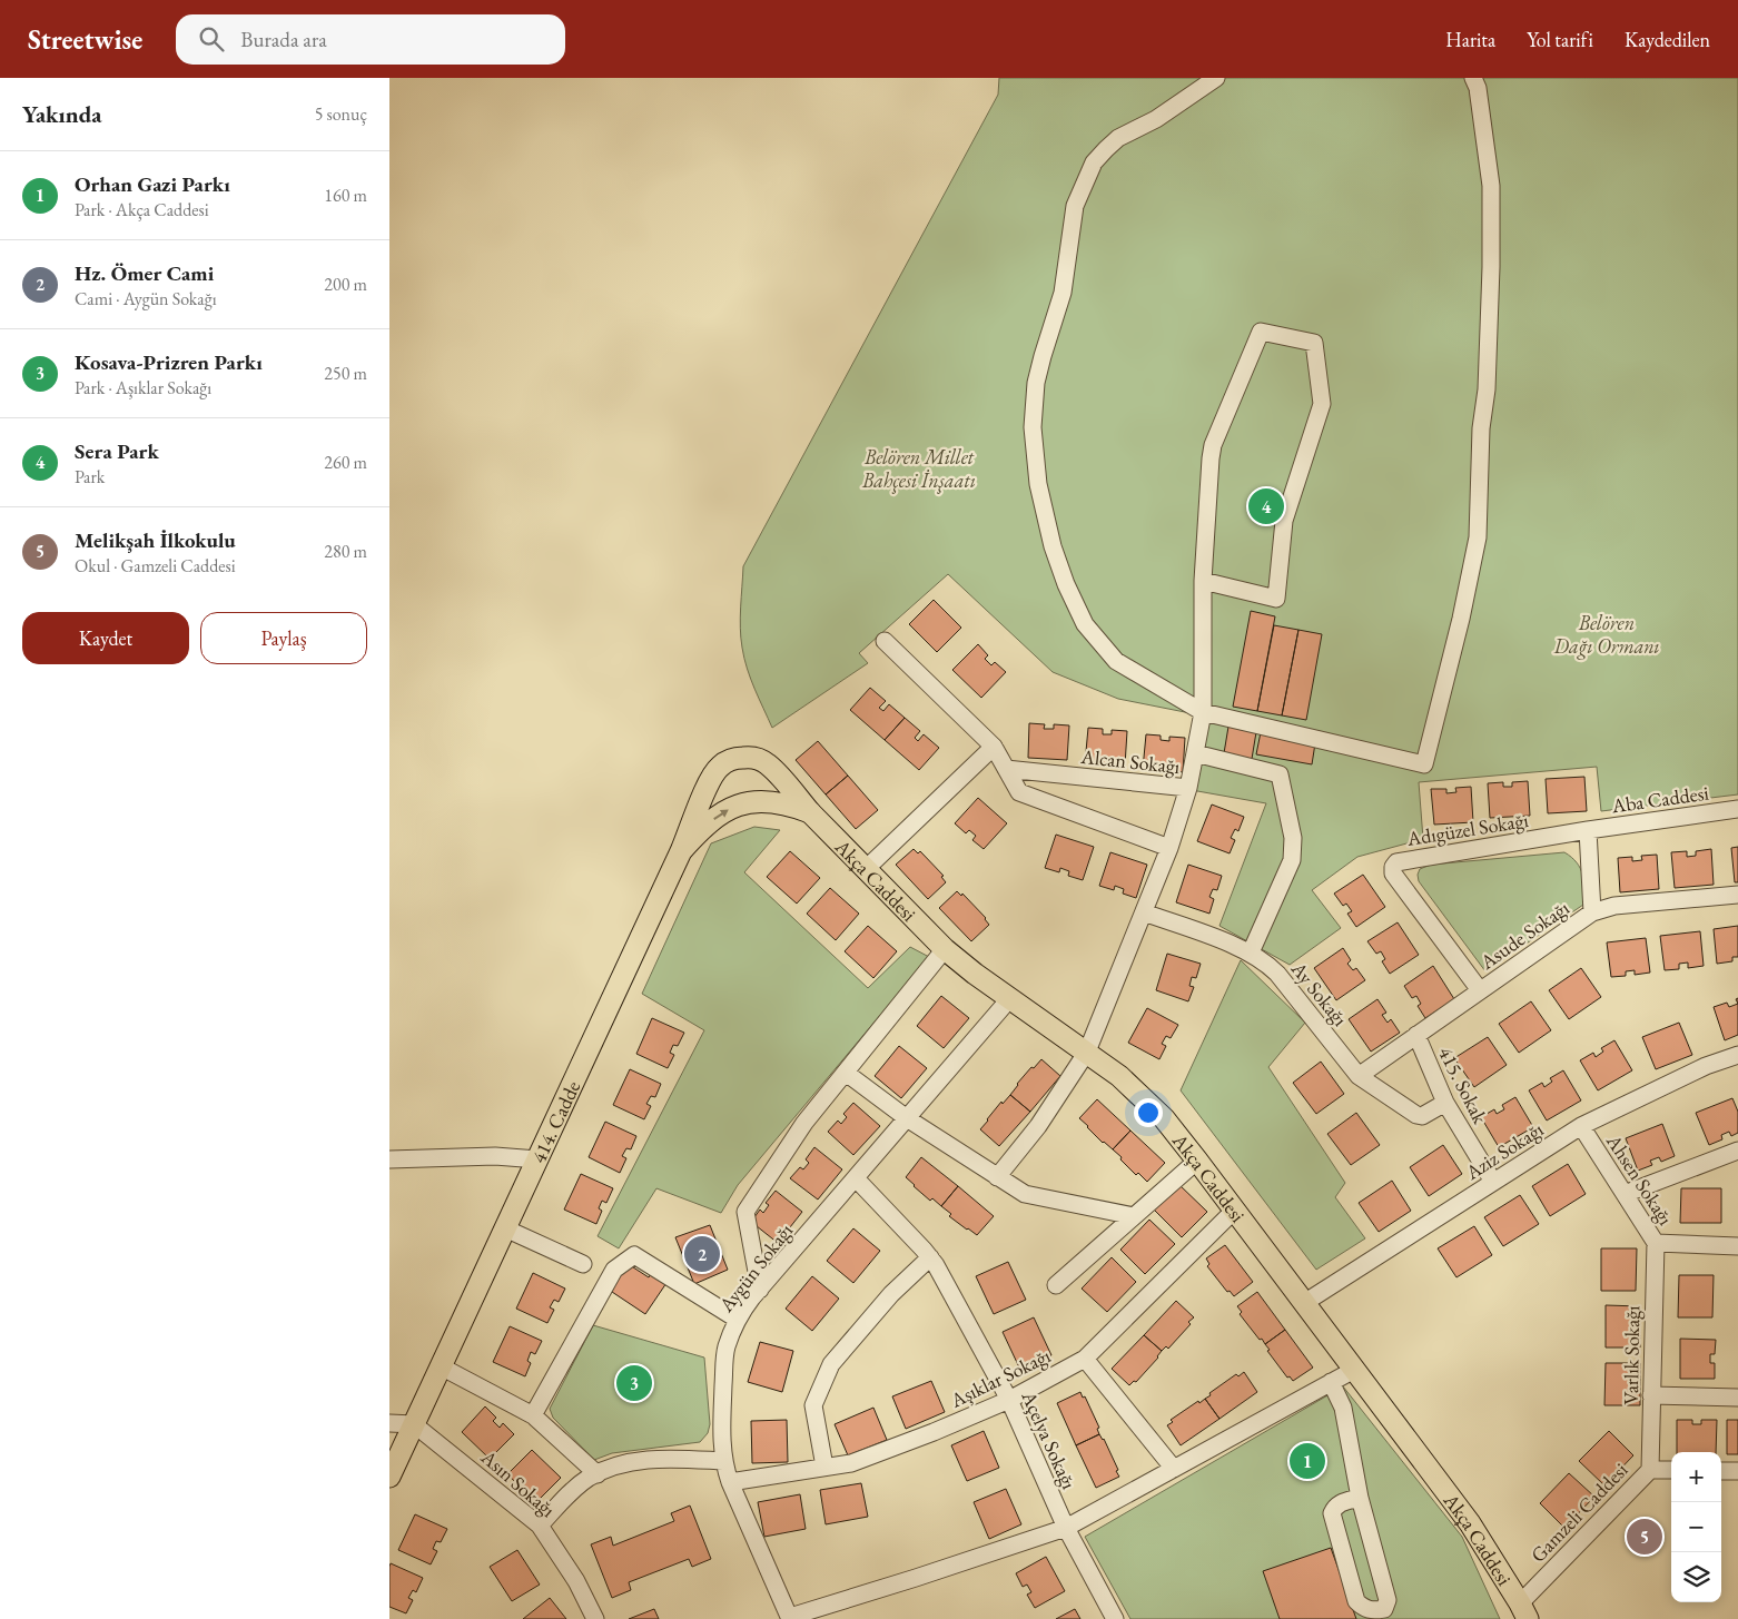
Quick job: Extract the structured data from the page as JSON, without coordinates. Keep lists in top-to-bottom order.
{
  "streets": {
    "main road": ["Akça Caddesi", "414. Cadde"],
    "street": [
      "Alcan Sokağı",
      "Aba Caddesi",
      "Adıgüzel Sokağı",
      "Asude Sokağı",
      "Ay Sokağı",
      "415. Sokak",
      "Aziz Sokağı",
      "Ahsen Sokağı",
      "Aygün Sokağı",
      "Varlık Sokağı",
      "Aşıklar Sokağı",
      "Açelya Sokağı",
      "Asın Sokağı",
      "Gamzeli Caddesi"
    ]
  },
  "crossings": [
    ["Alcan Sokağı", "Akça Caddesi"],
    ["Alcan Sokağı", "Ay Sokağı"],
    ["Aba Caddesi", "Adıgüzel Sokağı"],
    ["Adıgüzel Sokağı", "Asude Sokağı"],
    ["Akça Caddesi", "414. Cadde"],
    ["Akça Caddesi", "Aziz Sokağı"],
    ["Akça Caddesi", "Aygün Sokağı"],
    ["Akça Caddesi", "Aşıklar Sokağı"],
    ["Akça Caddesi", "Gamzeli Caddesi"],
    ["Asude Sokağı", "Ay Sokağı"],
    ["Asude Sokağı", "415. Sokak"],
    ["Ay Sokağı", "415. Sokak"],
    ["415. Sokak", "Aziz Sokağı"],
    ["414. Cadde", "Asın Sokağı"],
    ["Aziz Sokağı", "Ahsen Sokağı"],
    ["Ahsen Sokağı", "Varlık Sokağı"],
    ["Aygün Sokağı", "Aşıklar Sokağı"],
    ["Aygün Sokağı", "Açelya Sokağı"],
    ["Varlık Sokağı", "Gamzeli Caddesi"],
    ["Aşıklar Sokağı", "Açelya Sokağı"]
  ],
  "parks": ["Belören Millet Bahçesi İnşaatı", "Belören Dağı Ormanı"],
  "page": {
    "header": "Streetwise",
    "search": "Burada ara",
    "nav": ["Harita", "Yol tarifi", "Kaydedilen"],
    "heading": ["Yakında", "5 sonuç"],
    "list": [
      {
        "mark": "1",
        "name": "Orhan Gazi Parkı",
        "note": "Park · Akça Caddesi",
        "value": "160 m"
      },
      {
        "mark": "2",
        "name": "Hz. Ömer Cami",
        "note": "Cami · Aygün Sokağı",
        "value": "200 m"
      },
      {
        "mark": "3",
        "name": "Kosava-Prizren Parkı",
        "note": "Park · Aşıklar Sokağı",
        "value": "250 m"
      },
      {
        "mark": "4",
        "name": "Sera Park",
        "note": "Park",
        "value": "260 m"
      },
      {
        "mark": "5",
        "name": "Melikşah İlkokulu",
        "note": "Okul · Gamzeli Caddesi",
        "value": "280 m"
      }
    ],
    "pins": [
      "4",
      "2",
      "3",
      "1",
      "5"
    ],
    "buttons": ["Kaydet", "Paylaş"],
    "map_buttons": ["+", "−"]
  }
}
